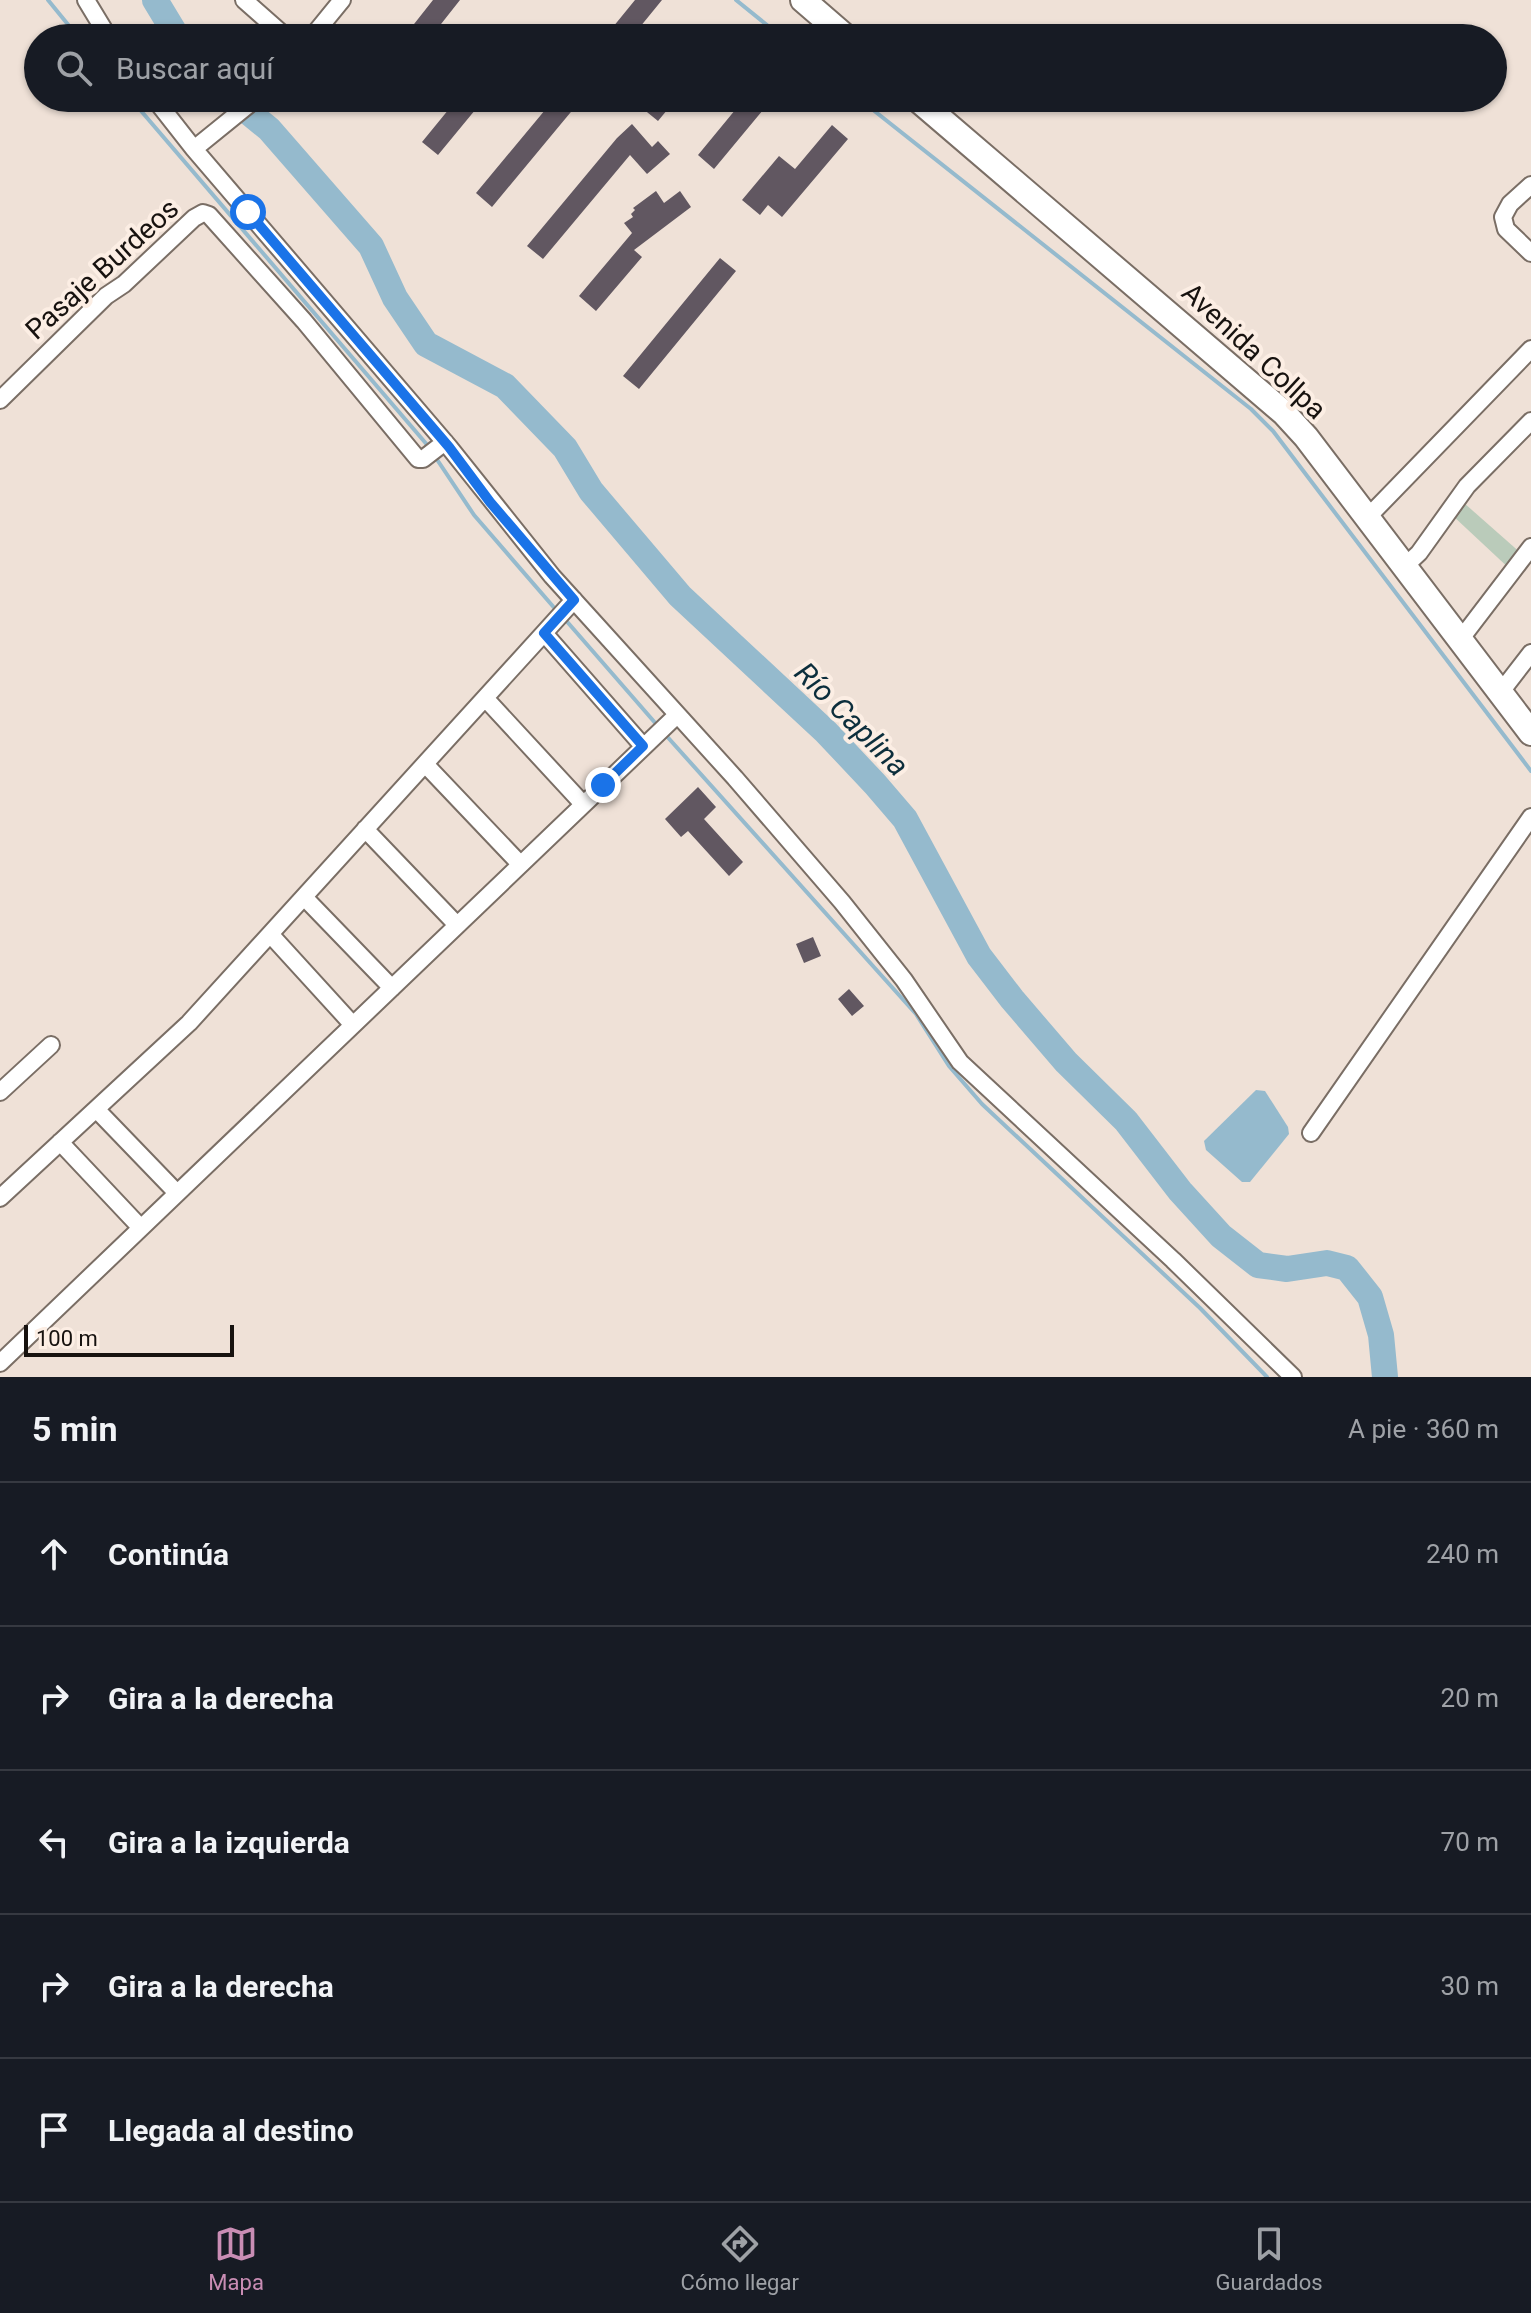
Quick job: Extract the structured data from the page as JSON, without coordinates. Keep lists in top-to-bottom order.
{
  "streets": {
    "main road": ["Avenida Collpa"],
    "street": ["Pasaje Burdeos"]
  },
  "water": ["Río Caplina"],
  "scale_bar": "100 m",
  "page": {
    "search": "Buscar aquí",
    "scale": "100 m",
    "heading": ["5 min", "A pie · 360 m"],
    "list": [
      ["Continúa", "240 m"],
      ["Gira a la derecha", "20 m"],
      ["Gira a la izquierda", "70 m"],
      ["Gira a la derecha", "30 m"],
      "Llegada al destino"
    ],
    "nav": ["Mapa", "Cómo llegar", "Guardados"]
  }
}
